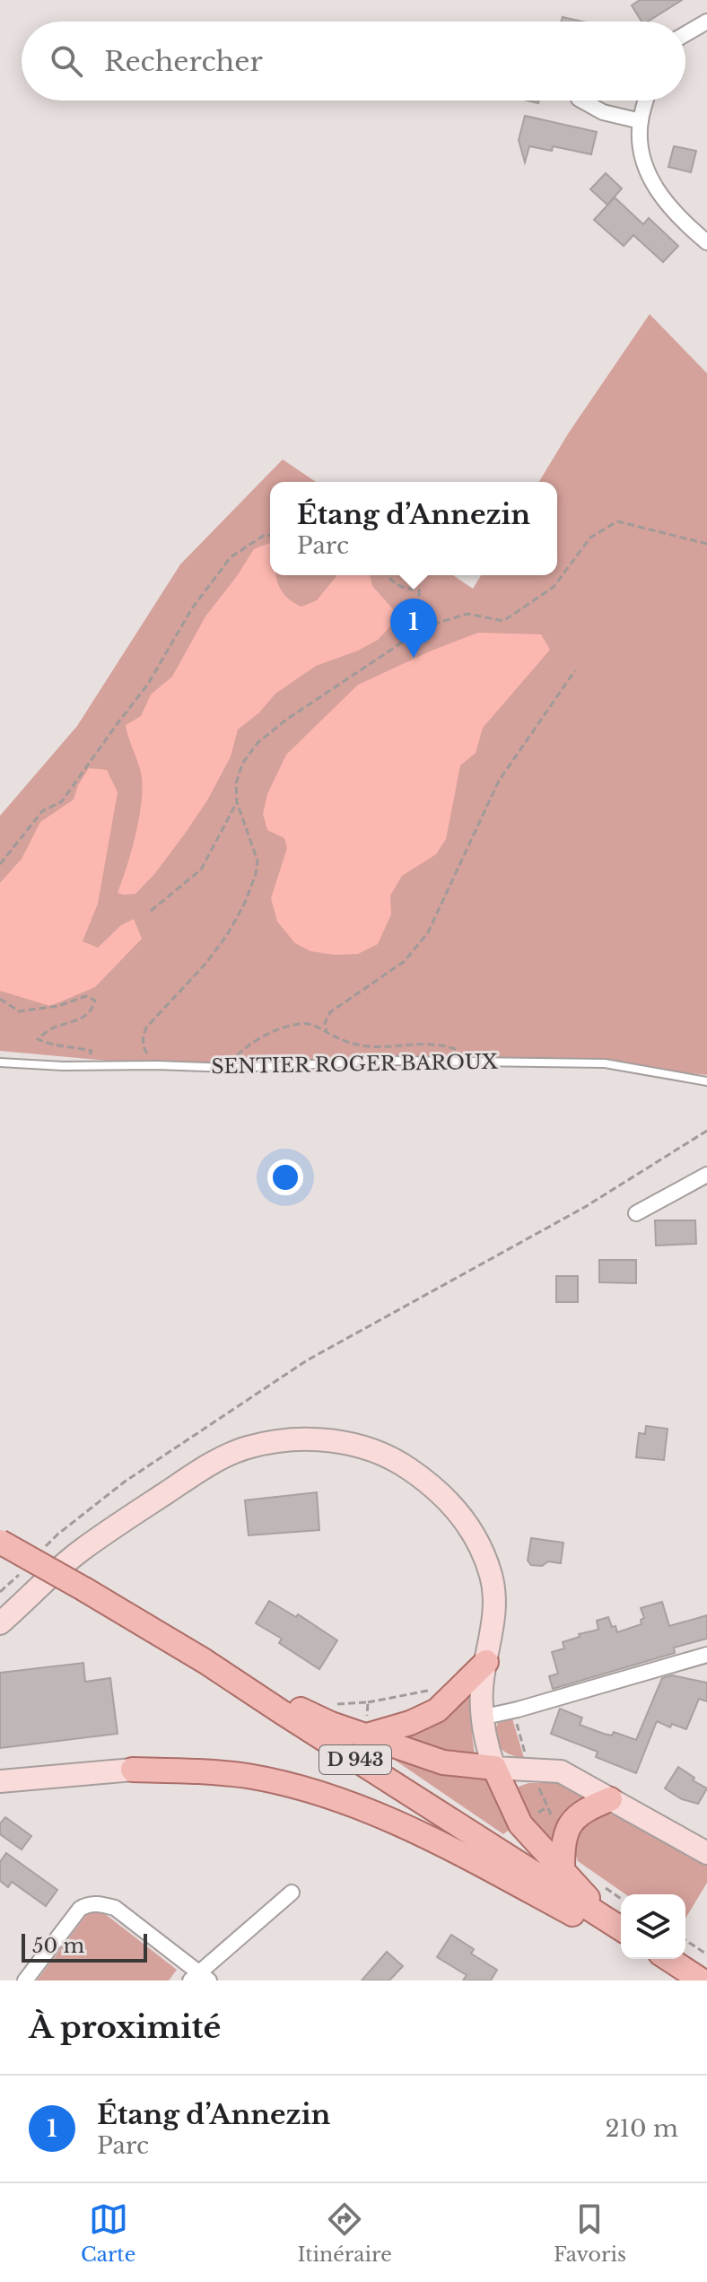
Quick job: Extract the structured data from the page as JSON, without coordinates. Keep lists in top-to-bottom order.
{
  "streets": {
    "main road": ["D 943"],
    "lane": ["SENTIER ROGER BAROUX"]
  },
  "scale_bar": "50 m",
  "page": {
    "search": "Rechercher",
    "popup": ["Étang d’Annezin", "Parc"],
    "pins": "1",
    "scale": "50 m",
    "heading": "À proximité",
    "list": [
      {
        "mark": "1",
        "name": "Étang d’Annezin",
        "note": "Parc",
        "value": "210 m"
      }
    ],
    "nav": ["Carte", "Itinéraire", "Favoris"]
  }
}
